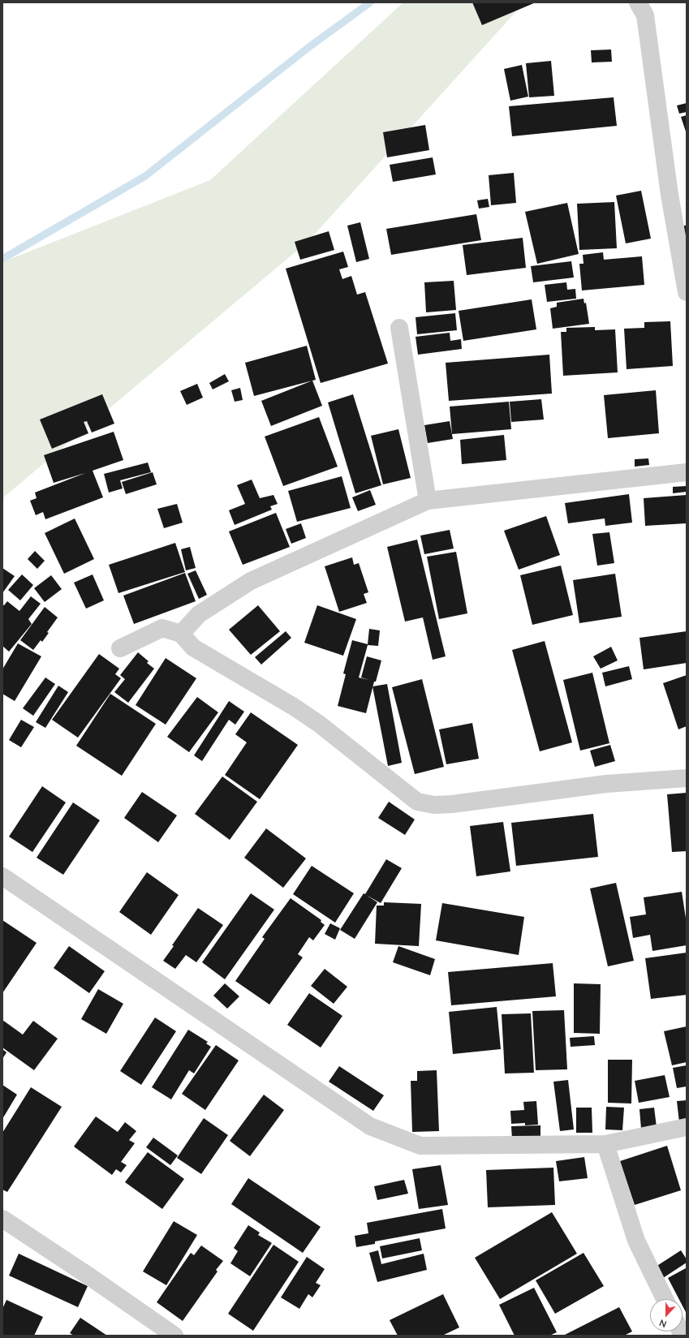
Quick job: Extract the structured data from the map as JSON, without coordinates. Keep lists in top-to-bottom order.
{
  "north": "bottom"
}
